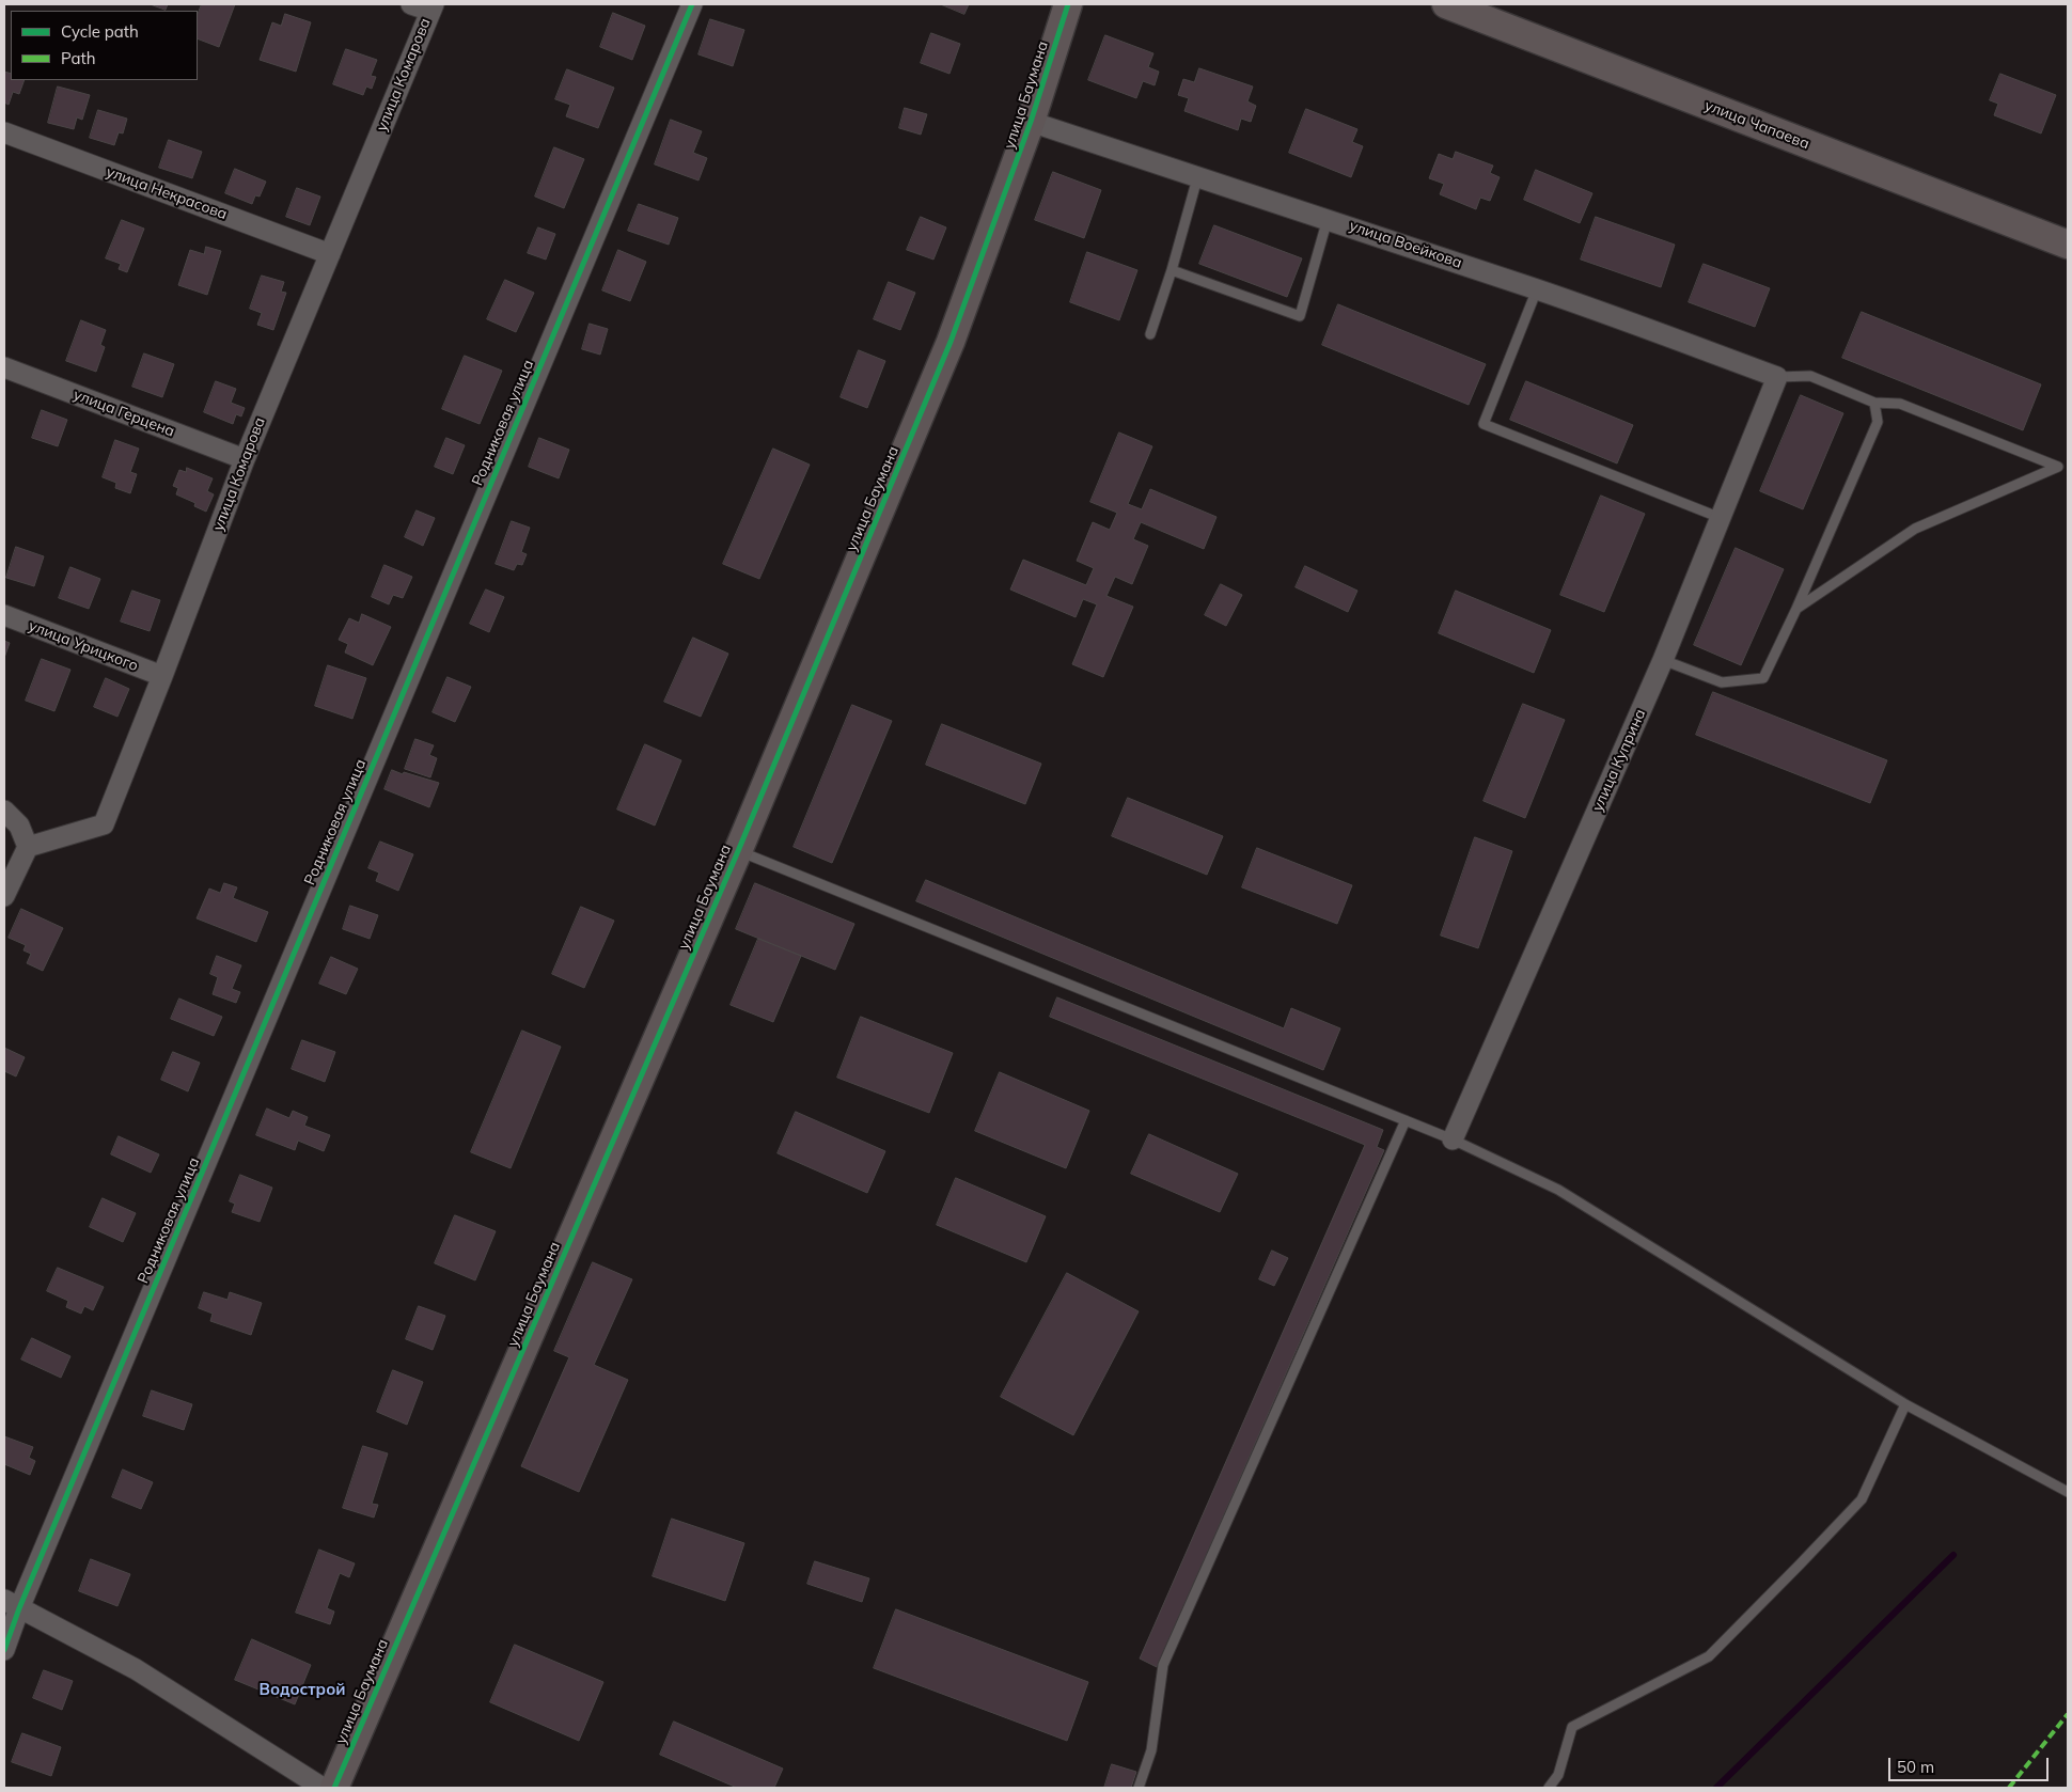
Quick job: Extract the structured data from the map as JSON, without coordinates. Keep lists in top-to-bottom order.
{
  "streets": {
    "street": [
      "улица Комарова",
      "улица Баумана",
      "улица Чапаева",
      "улица Некрасова",
      "улица Воейкова",
      "улица Герцена",
      "Родниковая улица",
      "улица Урицкого",
      "улица Куприна"
    ]
  },
  "crossings": [
    ["улица Комарова", "улица Некрасова"],
    ["улица Комарова", "улица Герцена"],
    ["улица Комарова", "улица Урицкого"],
    ["улица Баумана", "улица Воейкова"],
    ["улица Воейкова", "улица Куприна"]
  ],
  "districts": ["Водострой"],
  "legend": ["Cycle path", "Path"],
  "scale_bar": "50 m"
}
